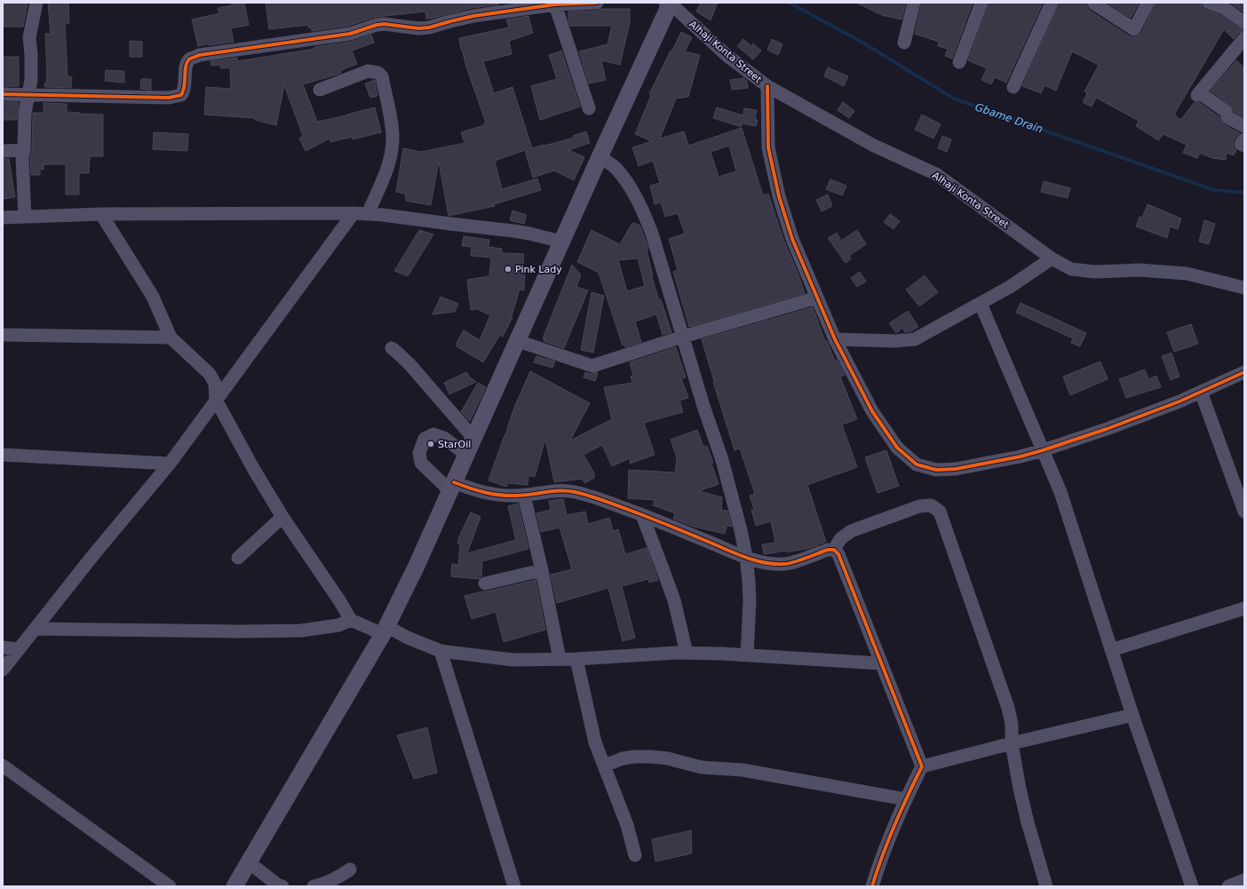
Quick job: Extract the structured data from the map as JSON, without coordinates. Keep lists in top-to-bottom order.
{
  "streets": {
    "street": ["Alhaji Konta Street"]
  },
  "water": ["Gbame Drain"],
  "places": ["Pink Lady", "StarOil"]
}
